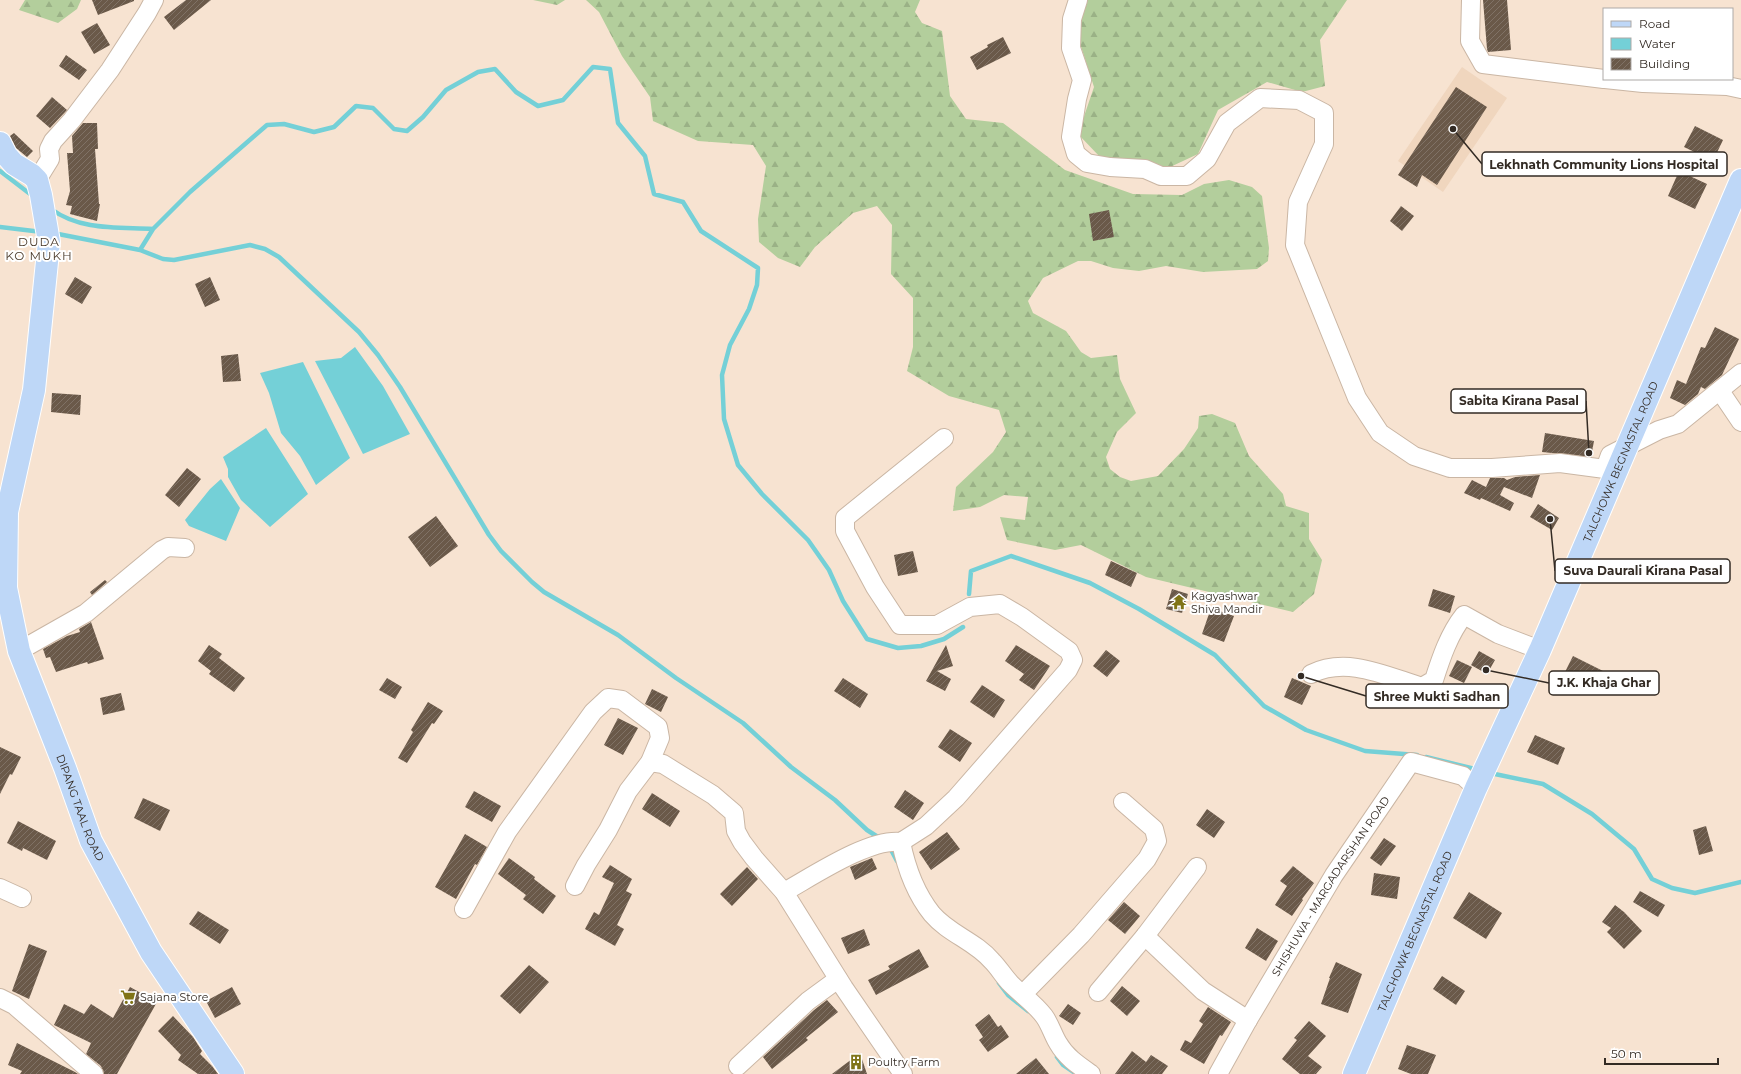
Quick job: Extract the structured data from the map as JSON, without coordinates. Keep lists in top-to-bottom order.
{
  "streets": {
    "main road": ["TALCHOWK BEGNASTAL ROAD", "DIPANG TAAL ROAD"],
    "street": ["SHISHUWA - MARGADARSHAN ROAD"]
  },
  "crossings": [
    ["TALCHOWK BEGNASTAL ROAD", "SHISHUWA - MARGADARSHAN ROAD"]
  ],
  "districts": ["DUDA KO MUKH"],
  "places": {
    "other": [
      "Lekhnath Community Lions Hospital",
      "Sabita Kirana Pasal",
      "Suva Daurali Kirana Pasal",
      "J.K. Khaja Ghar",
      "Shree Mukti Sadhan"
    ],
    "temple": ["Kagyashwar Shiva Mandir"],
    "supermarket": ["Sajana Store"],
    "building": ["Poultry Farm"]
  },
  "legend": ["Road", "Water", "Building"],
  "scale_bar": "50 m"
}
